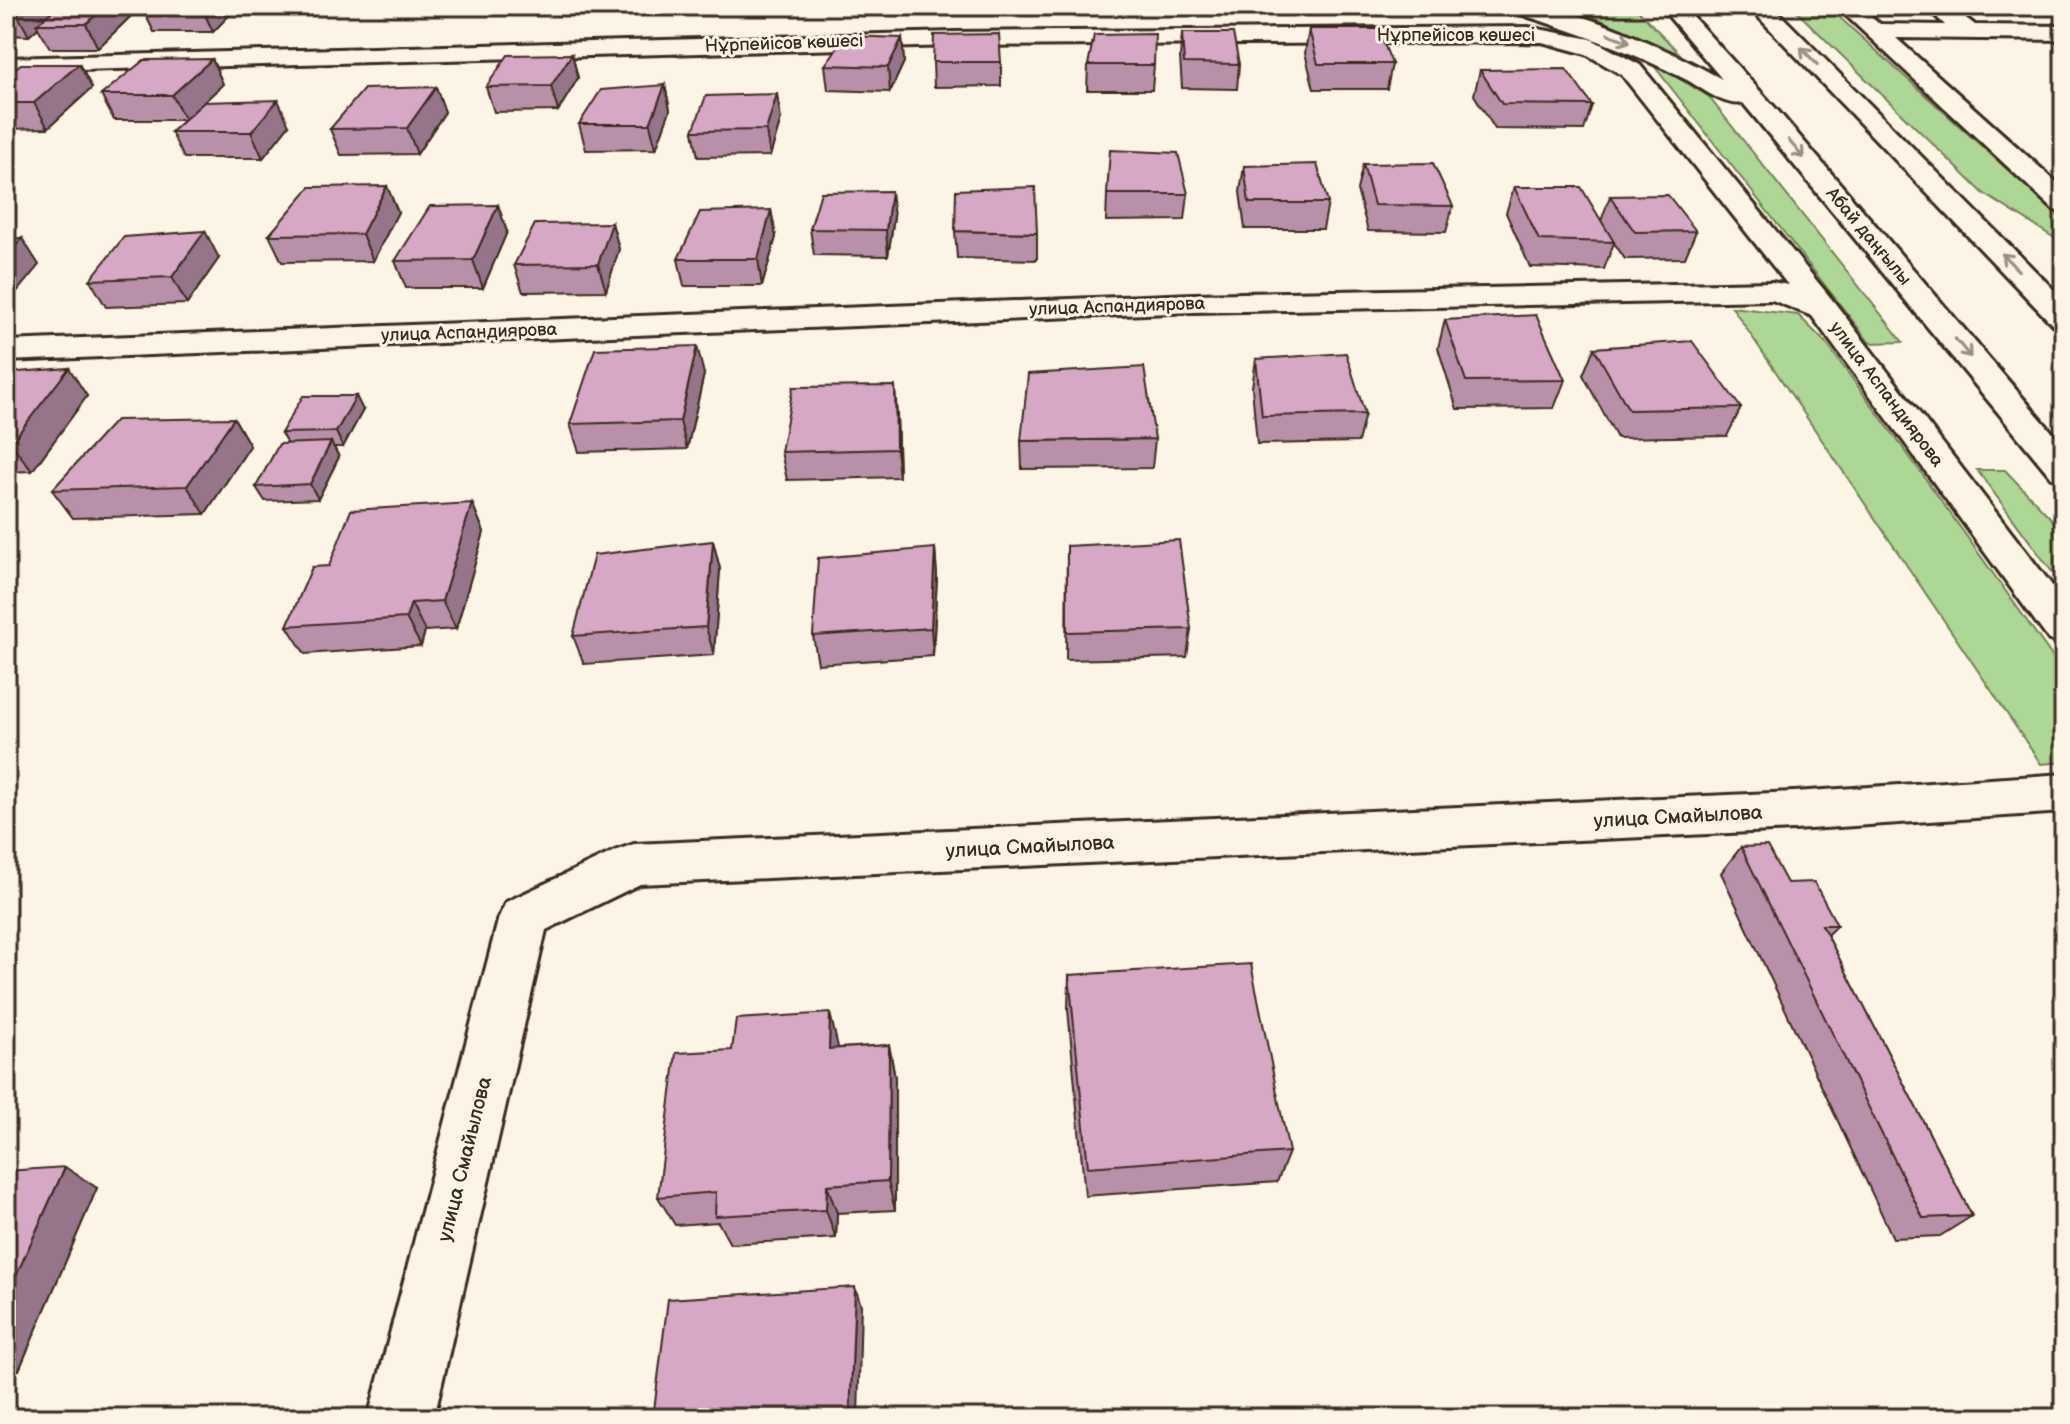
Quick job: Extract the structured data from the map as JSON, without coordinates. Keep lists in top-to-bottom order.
{
  "streets": {
    "street": [
      "Нұрпейісов көшесі",
      "Абай даңғылы",
      "улица Аспандиярова",
      "улица Смайылова"
    ]
  },
  "crossings": [
    ["Нұрпейісов көшесі", "улица Аспандиярова"]
  ]
}
